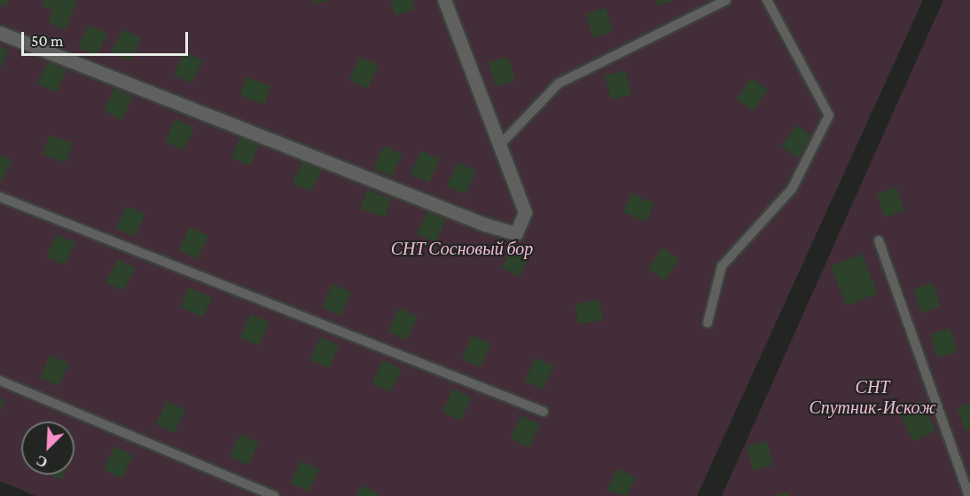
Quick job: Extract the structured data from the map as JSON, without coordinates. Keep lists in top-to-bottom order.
{
  "parks": ["СНТ Сосновый бор", "СНТ Спутник-Искож"],
  "scale_bar": "50 m",
  "north": "bottom left"
}
